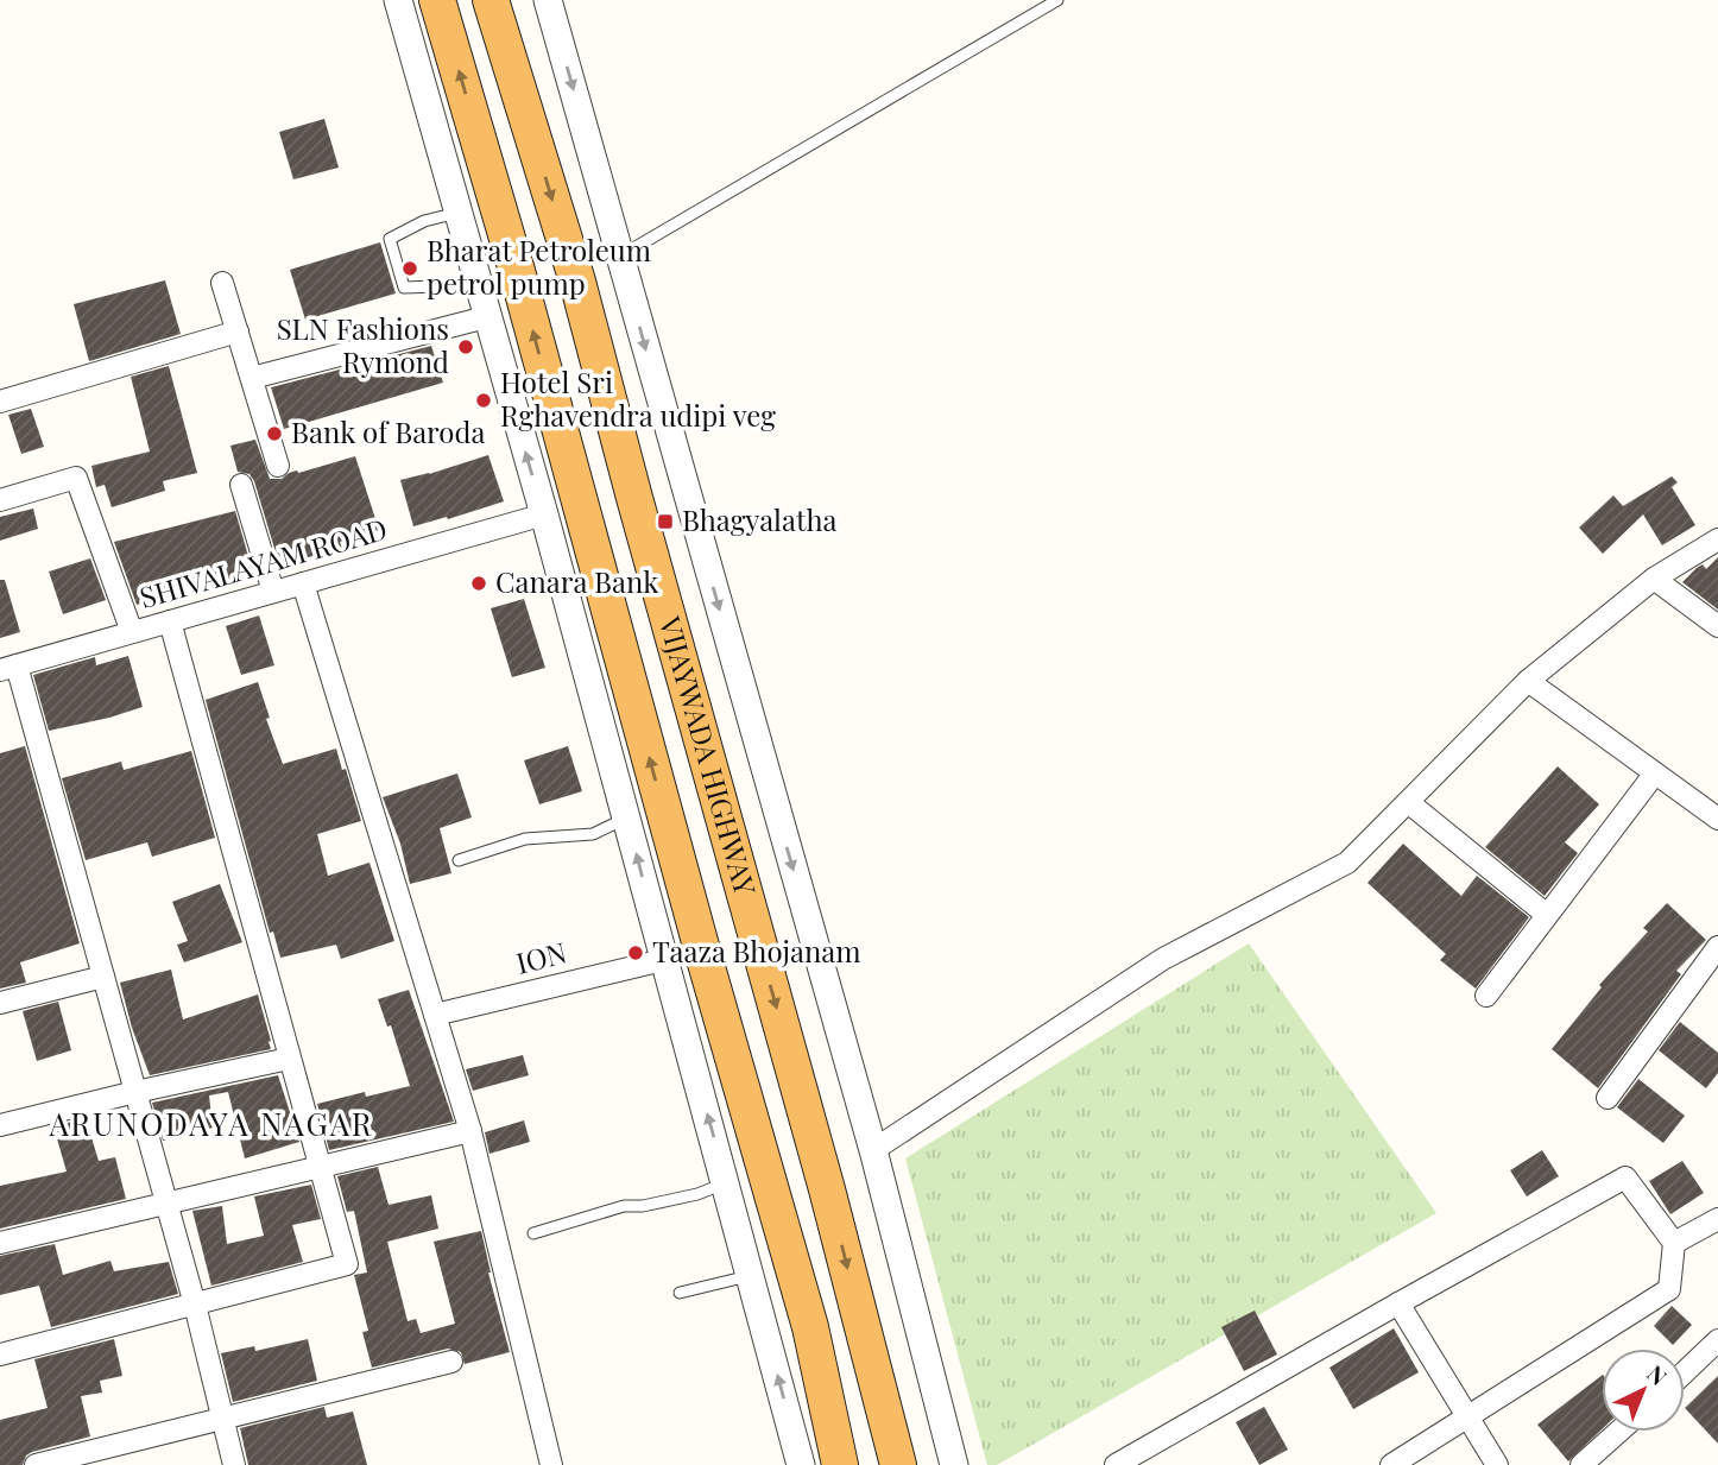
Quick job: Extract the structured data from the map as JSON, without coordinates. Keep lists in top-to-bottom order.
{
  "streets": {
    "highway": ["VIJAYWADA HIGHWAY"],
    "street": ["SHIVALAYAM ROAD", "ION"]
  },
  "districts": ["ARUNODAYA NAGAR"],
  "places": {
    "other": [
      "Bharat Petroleum petrol pump",
      "SLN Fashions Rymond",
      "Hotel Sri Rghavendra udipi veg",
      "Bank of Baroda",
      "Canara Bank",
      "Taaza Bhojanam"
    ],
    "transit": ["Bhagyalatha"]
  },
  "north": "top right"
}
